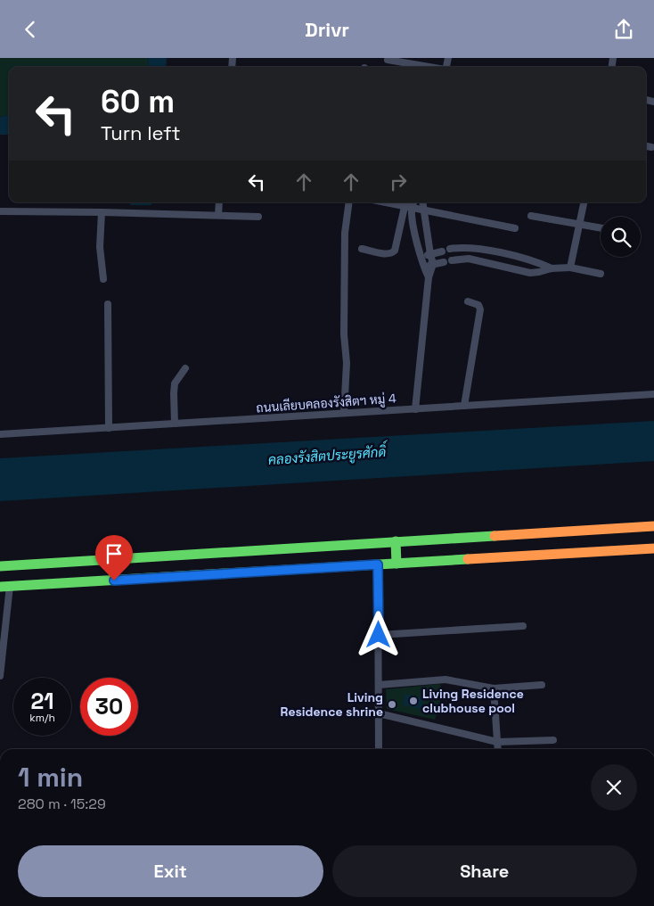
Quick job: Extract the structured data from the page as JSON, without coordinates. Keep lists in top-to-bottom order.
{
  "streets": {
    "street": ["ถนนเลียบคลองรังสิตฯ หมู่ 4"]
  },
  "water": ["คลองรังสิตประยูรศักดิ์"],
  "places": ["Living Residence clubhouse pool", "Living Residence shrine"],
  "page": {
    "header": "Drivr",
    "turn": ["60 m", "Turn left"],
    "speed": "21 km/h",
    "limit": "30",
    "heading": ["1 min", "280 m · 15:29"],
    "buttons": ["Exit", "Share"]
  }
}
